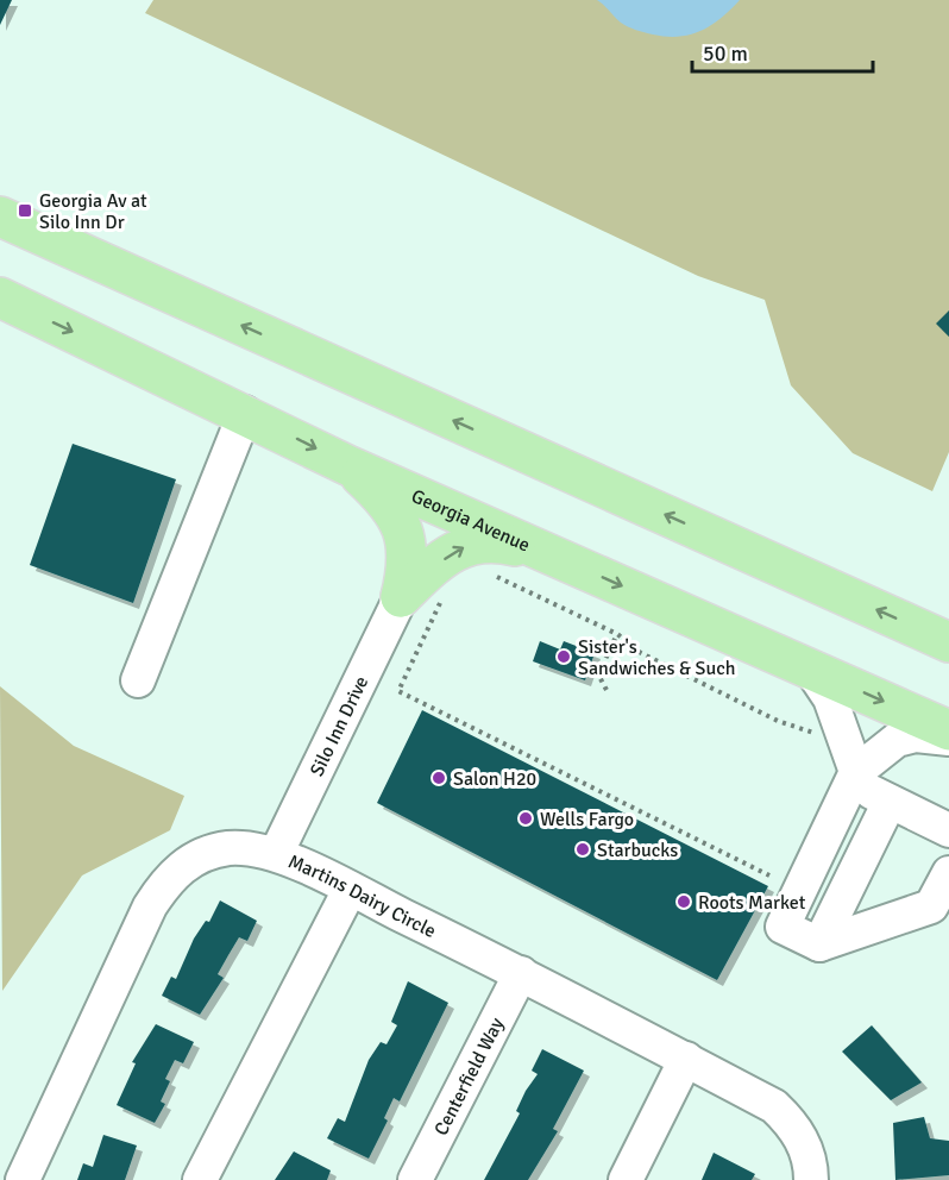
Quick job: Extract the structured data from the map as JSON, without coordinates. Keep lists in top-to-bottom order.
{
  "streets": {
    "main road": ["Georgia Avenue"],
    "street": ["Silo Inn Drive", "Martins Dairy Circle", "Centerfield Way"]
  },
  "crossings": [
    ["Silo Inn Drive", "Martins Dairy Circle"],
    ["Martins Dairy Circle", "Centerfield Way"]
  ],
  "places": {
    "transit": ["Georgia Av at Silo Inn Dr"],
    "other": [
      "Sister's Sandwiches & Such",
      "Salon H20",
      "Wells Fargo",
      "Starbucks",
      "Roots Market"
    ]
  },
  "scale_bar": "50 m"
}
